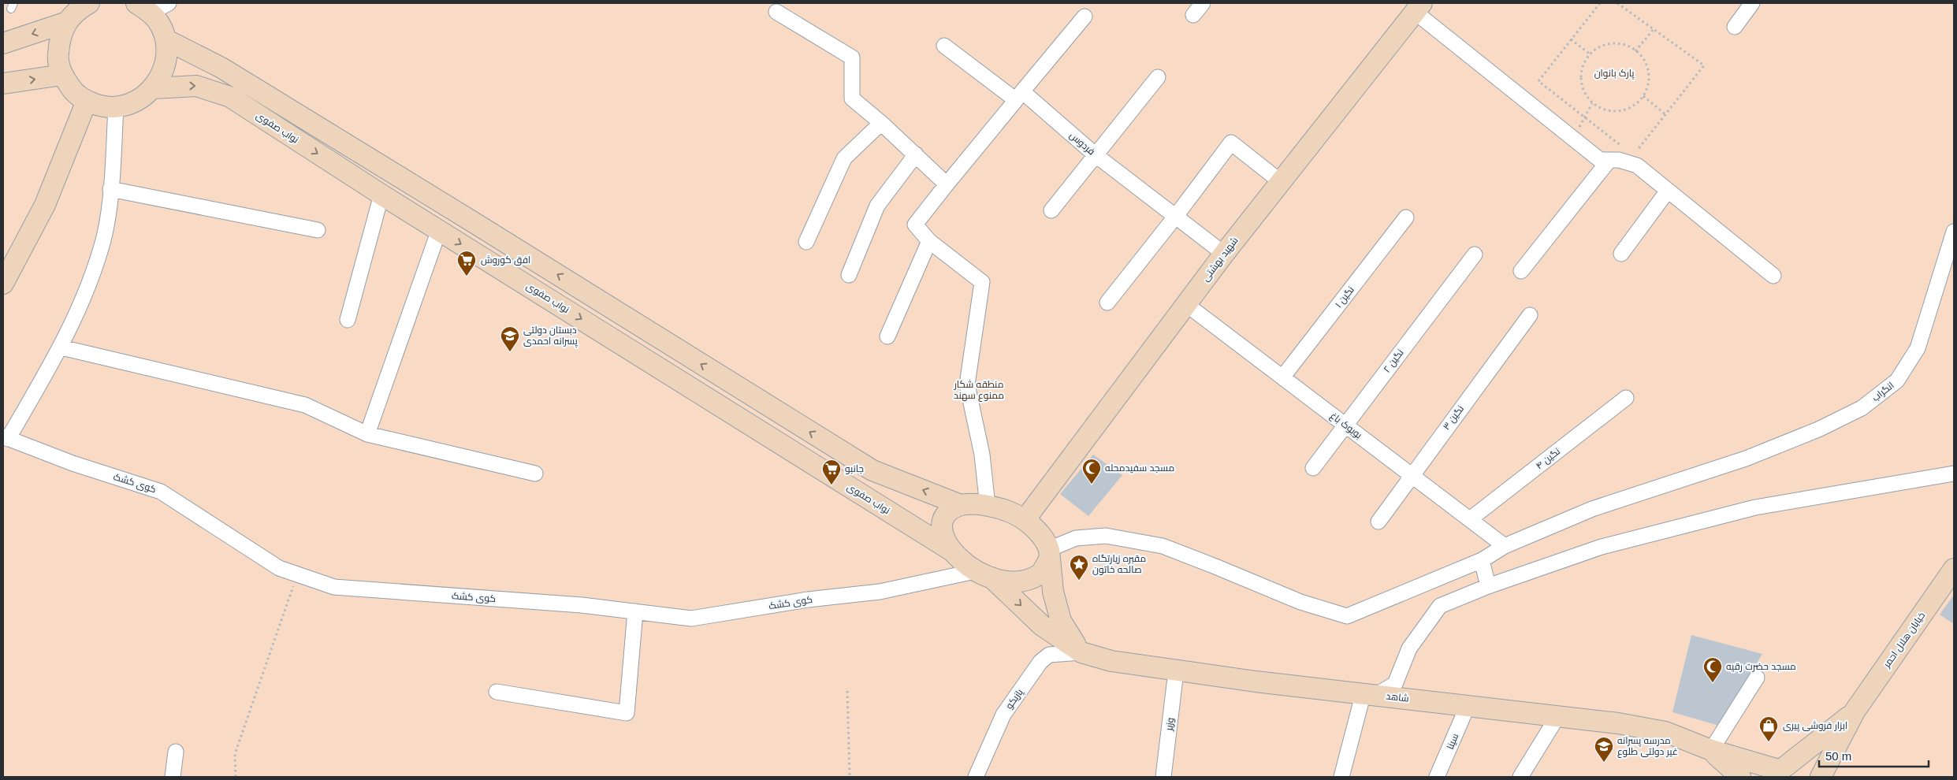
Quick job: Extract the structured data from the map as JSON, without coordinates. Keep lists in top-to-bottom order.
{
  "streets": {
    "street": [
      "نواب صفوی",
      "فردوس",
      "شهید بهشتی",
      "نگین ۱",
      "نگین ۲",
      "انگراب",
      "نگین ۳",
      "بویوک باغ",
      "نگین ۴",
      "کوی کشک",
      "خیابان هلال احمر",
      "شاهد",
      "پازیکو",
      "وزیر",
      "سینا"
    ]
  },
  "crossings": [
    ["نواب صفوی", "شهید بهشتی"],
    ["نواب صفوی", "انگراب"],
    ["نواب صفوی", "کوی کشک"],
    ["نواب صفوی", "شاهد"],
    ["فردوس", "شهید بهشتی"],
    ["شهید بهشتی", "انگراب"],
    ["شهید بهشتی", "بویوک باغ"],
    ["شهید بهشتی", "کوی کشک"],
    ["شهید بهشتی", "شاهد"],
    ["نگین ۱", "بویوک باغ"],
    ["نگین ۲", "بویوک باغ"],
    ["انگراب", "بویوک باغ"],
    ["انگراب", "کوی کشک"],
    ["انگراب", "شاهد"],
    ["نگین ۳", "بویوک باغ"],
    ["بویوک باغ", "نگین ۴"],
    ["کوی کشک", "شاهد"],
    ["شاهد", "پازیکو"],
    ["شاهد", "وزیر"],
    ["شاهد", "سینا"]
  ],
  "parks": ["پارک بانوان", "منطقه شکار ممنوع سهند"],
  "places": {
    "supermarket": ["افق کوروش", "جانبو"],
    "school or university": ["دبستان دولتی پسرانه احمدی", "مدرسه پسرانه غیر دولتی طلوع"],
    "mosque": ["مسجد سفیدمحله", "مسجد حضرت رقیه"],
    "place": ["مقبره زیارتگاه صالحه خاتون"],
    "shop": ["ابزار فروشی پیری"]
  },
  "scale_bar": "50 m"
}
